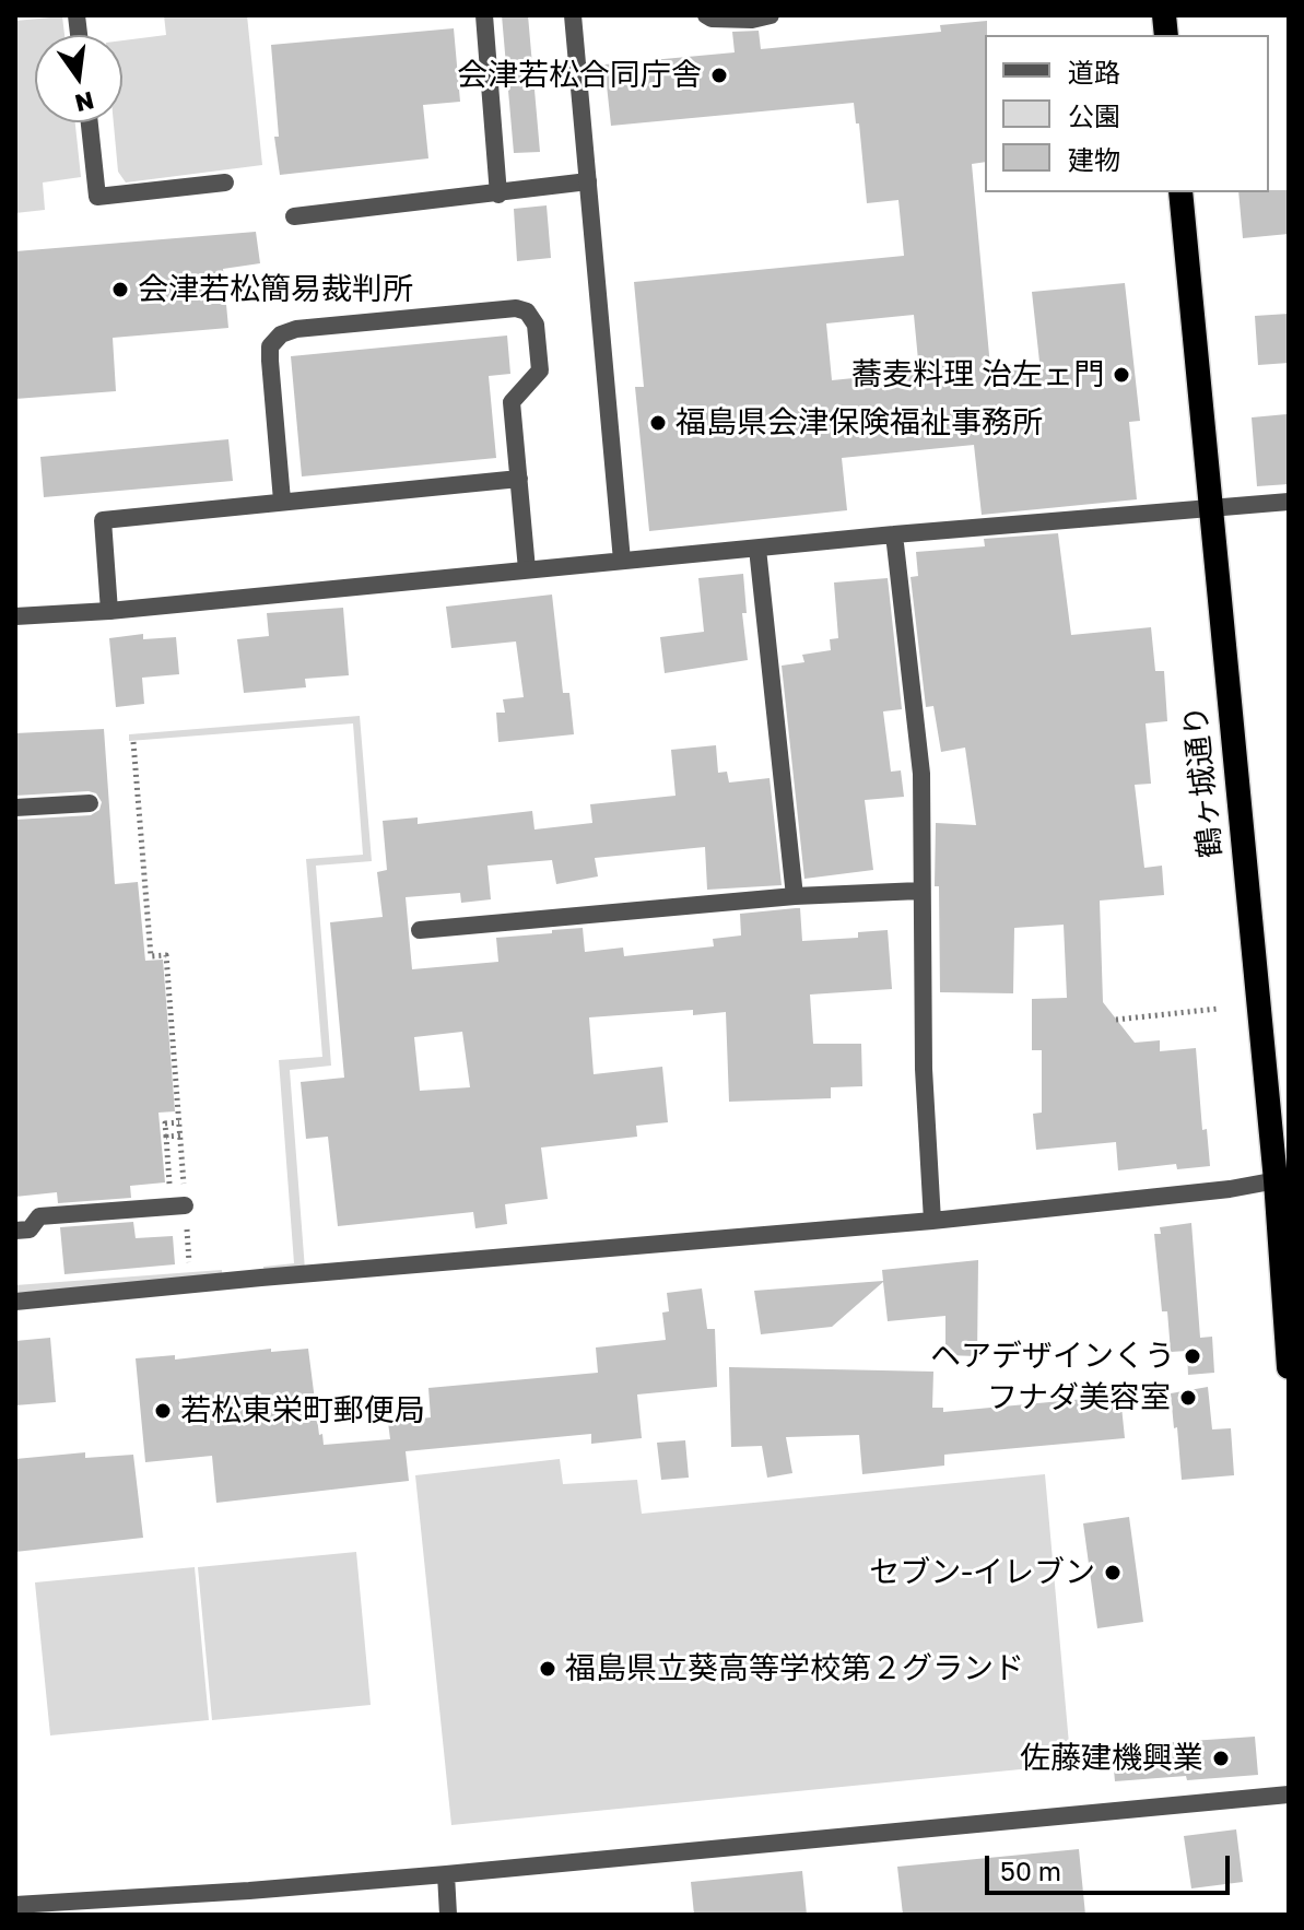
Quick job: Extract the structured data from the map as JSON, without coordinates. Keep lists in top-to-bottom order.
{
  "streets": {
    "highway": ["鶴ヶ城通り"]
  },
  "places": [
    "会津若松合同庁舎",
    "会津若松簡易裁判所",
    "蕎麦料理 治左ェ門",
    "福島県会津保険福祉事務所",
    "ヘアデザインくう",
    "フナダ美容室",
    "若松東栄町郵便局",
    "セブン-イレブン",
    "福島県立葵高等学校第２グランド",
    "佐藤建機興業"
  ],
  "legend": ["道路", "公園", "建物"],
  "scale_bar": "50 m",
  "north": "bottom"
}
